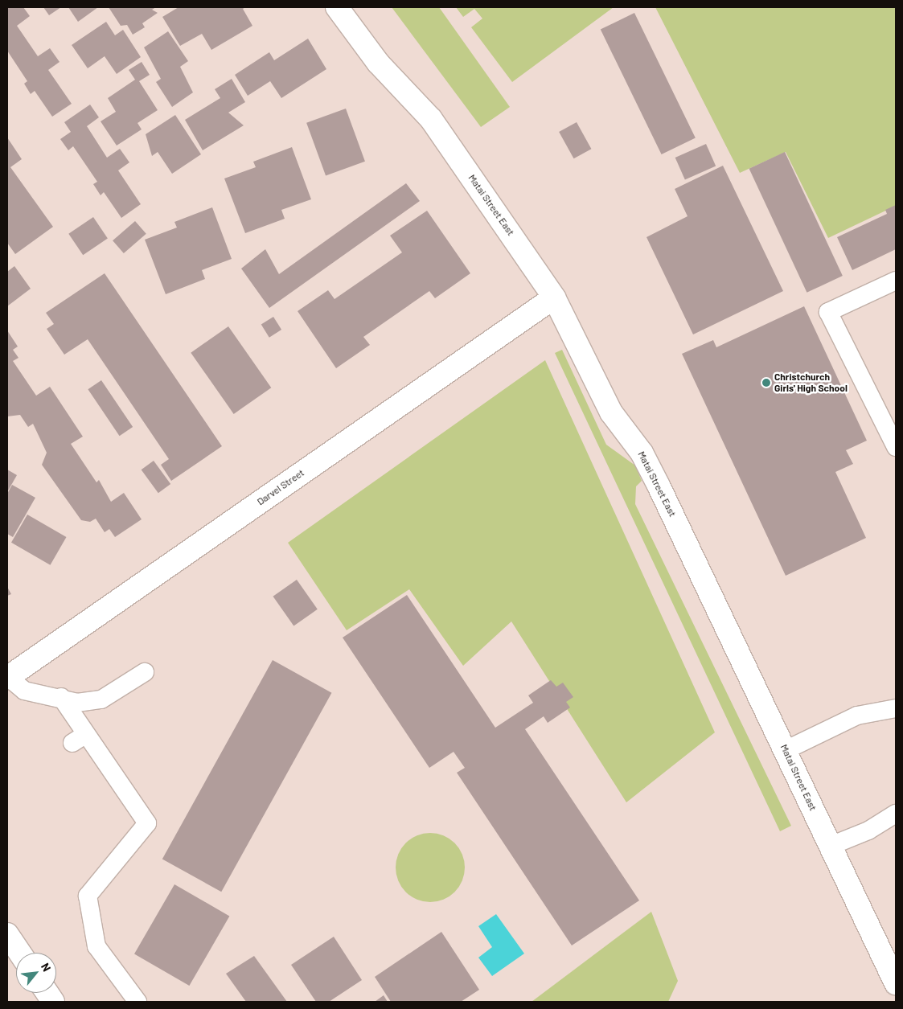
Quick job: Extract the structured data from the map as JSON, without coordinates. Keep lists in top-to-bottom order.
{
  "streets": {
    "street": ["Matai Street East", "Darvel Street"]
  },
  "crossings": [
    ["Matai Street East", "Darvel Street"]
  ],
  "places": ["Christchurch Girls' High School"],
  "north": "top right"
}
